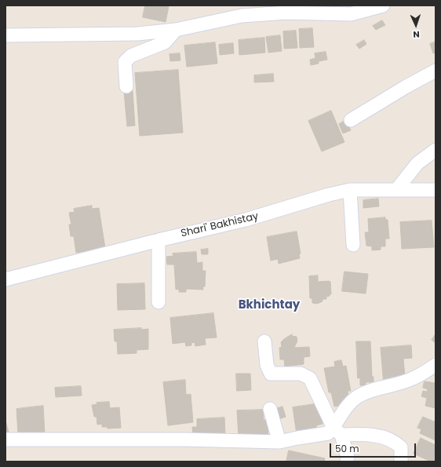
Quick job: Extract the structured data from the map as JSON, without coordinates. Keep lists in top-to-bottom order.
{
  "streets": {
    "street": ["Shari' Bakhistay"]
  },
  "districts": ["Bkhichtay"],
  "scale_bar": "50 m",
  "north": "bottom"
}
